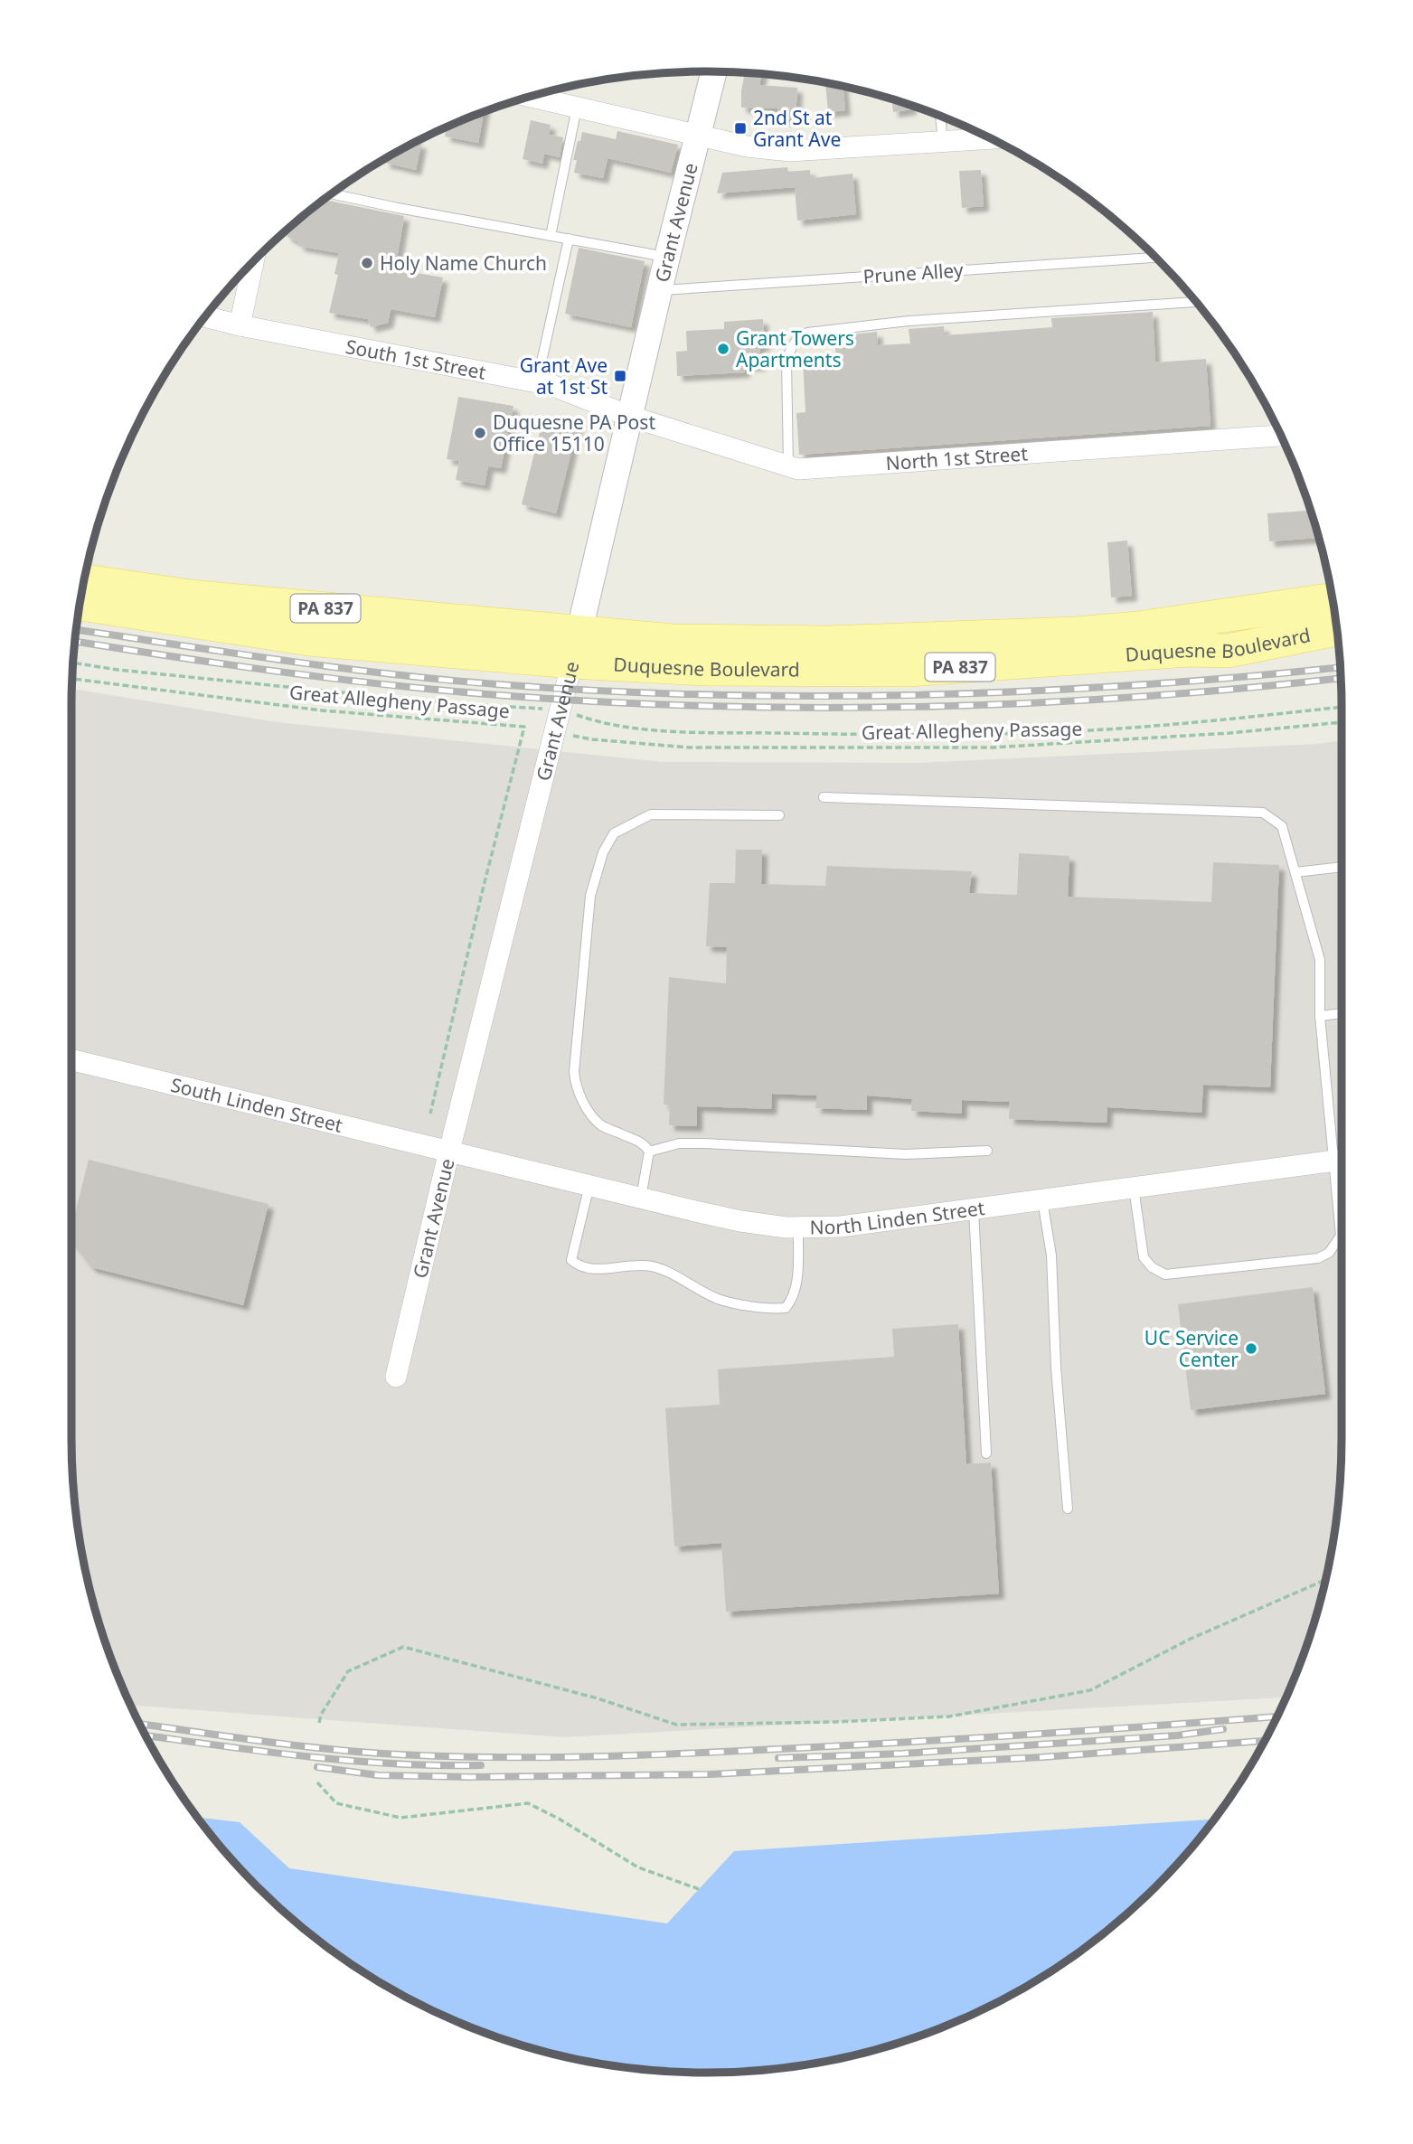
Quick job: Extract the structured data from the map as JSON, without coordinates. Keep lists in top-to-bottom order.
{
  "streets": {
    "main road": ["PA 837", "Duquesne Boulevard"],
    "street": [
      "Grant Avenue",
      "South 1st Street",
      "North 1st Street",
      "South Linden Street",
      "North Linden Street"
    ],
    "lane": ["Prune Alley"],
    "path": ["Great Allegheny Passage"]
  },
  "crossings": [
    ["Grant Avenue", "Prune Alley"],
    ["Grant Avenue", "South 1st Street"],
    ["Grant Avenue", "North 1st Street"],
    ["Grant Avenue", "PA 837"],
    ["Grant Avenue", "Duquesne Boulevard"],
    ["Grant Avenue", "South Linden Street"],
    ["Grant Avenue", "North Linden Street"],
    ["South 1st Street", "North 1st Street"],
    ["PA 837", "Duquesne Boulevard"],
    ["South Linden Street", "North Linden Street"]
  ],
  "places": {
    "transit": ["2nd St at Grant Ave", "Grant Ave at 1st St"],
    "other": [
      "Holy Name Church",
      "Grant Towers Apartments",
      "Duquesne PA Post Office 15110",
      "UC Service Center"
    ]
  }
}
